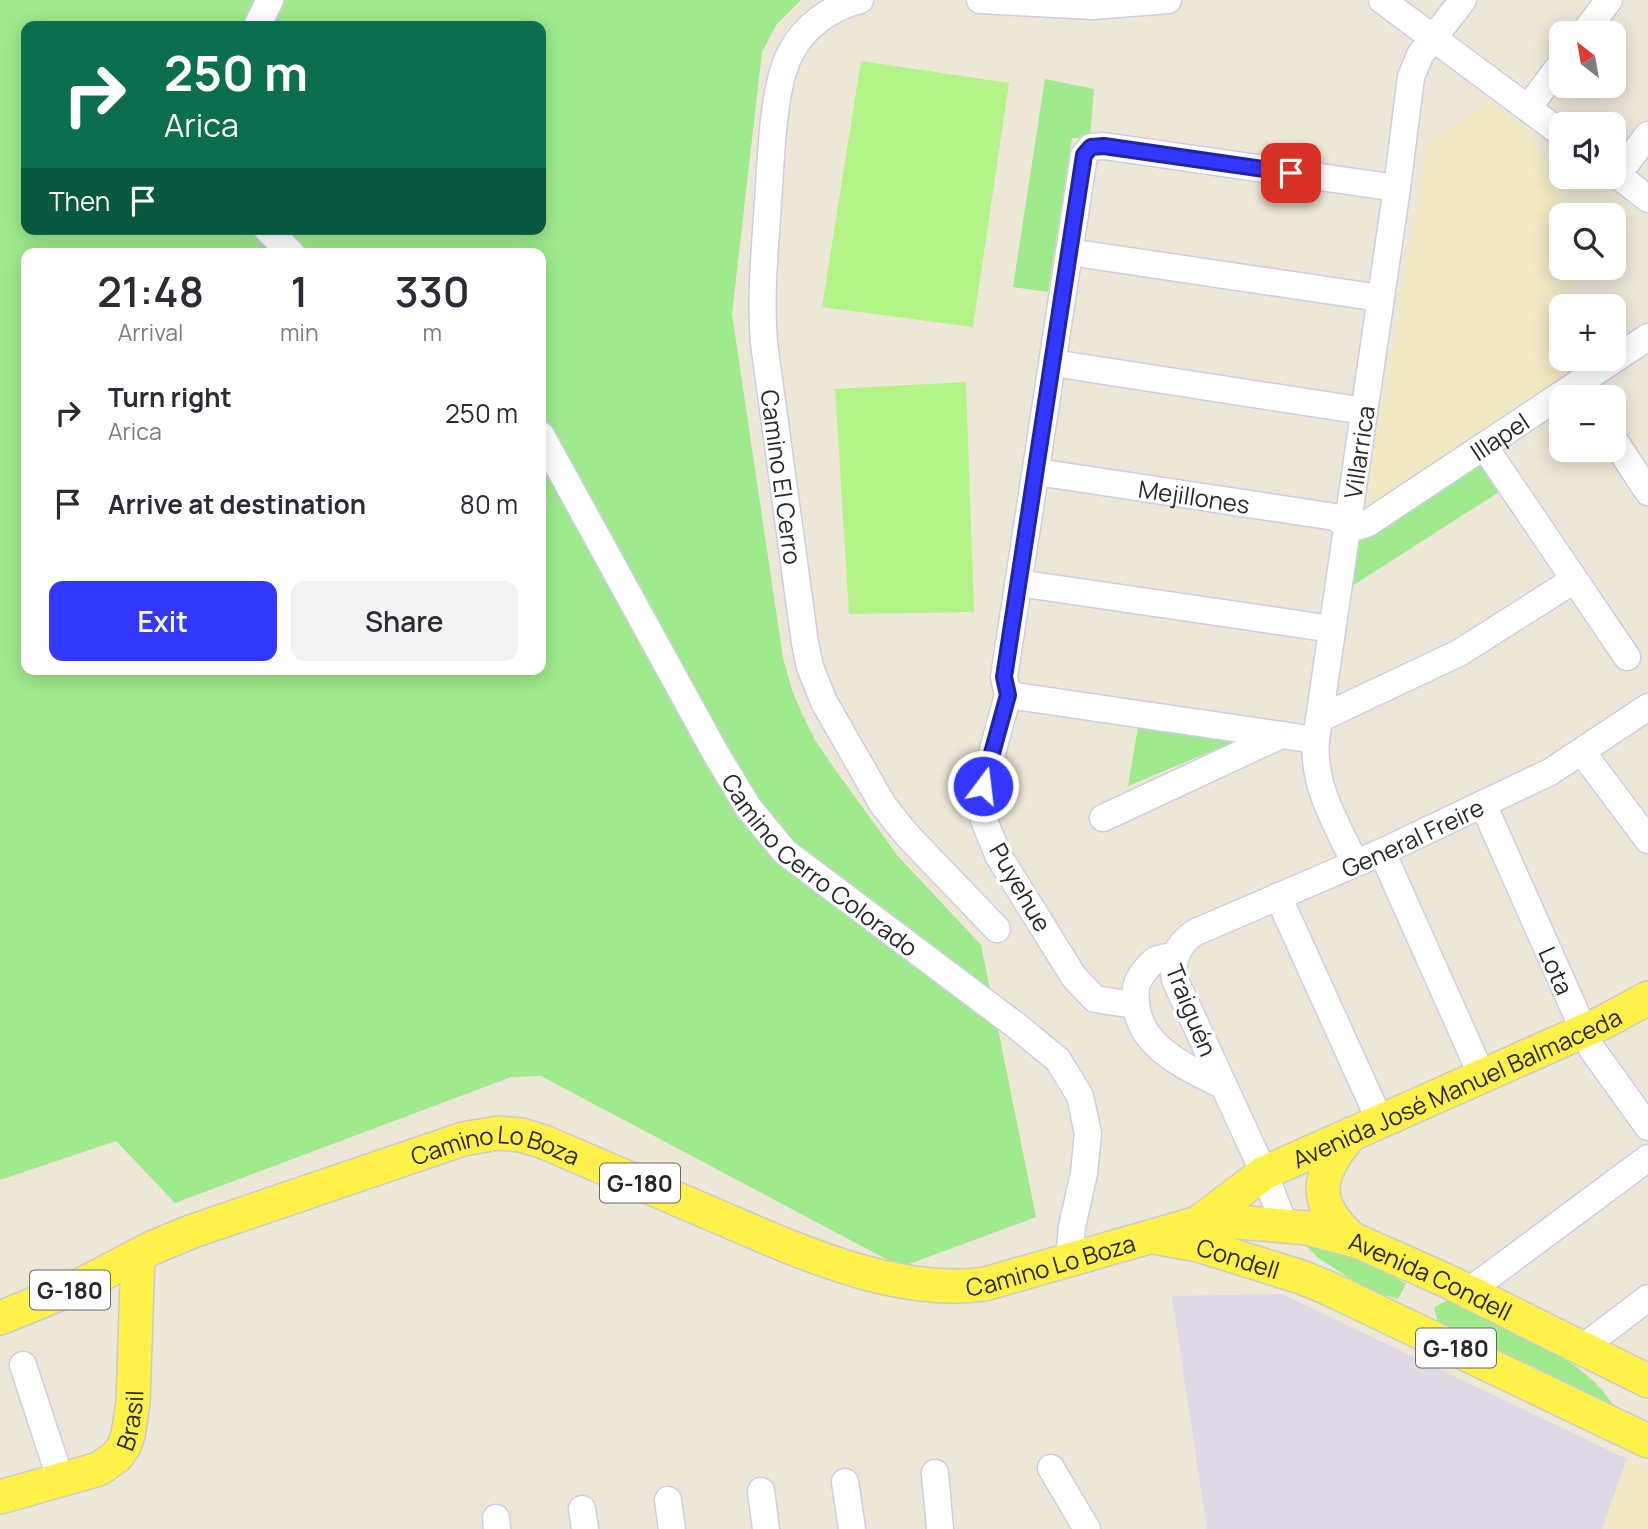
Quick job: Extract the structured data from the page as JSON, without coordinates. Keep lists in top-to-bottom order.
{
  "streets": {
    "main road": [
      "Avenida José Manuel Balmaceda",
      "Camino Lo Boza",
      "G-180",
      "Condell",
      "Avenida Condell",
      "Brasil"
    ],
    "street": [
      "Illapel",
      "Villarrica",
      "Camino El Cerro",
      "Mejillones",
      "General Freire",
      "Camino Cerro Colorado",
      "Puyehue",
      "Lota",
      "Traiguén"
    ]
  },
  "crossings": [
    ["Illapel", "Villarrica"],
    ["Illapel", "Mejillones"],
    ["Villarrica", "Mejillones"],
    ["Villarrica", "General Freire"],
    ["Villarrica", "Puyehue"],
    ["Mejillones", "Puyehue"],
    ["General Freire", "Lota"],
    ["General Freire", "Traiguén"],
    ["Camino Cerro Colorado", "Camino Lo Boza"],
    ["Puyehue", "Traiguén"],
    ["Lota", "Avenida José Manuel Balmaceda"],
    ["Traiguén", "Avenida José Manuel Balmaceda"],
    ["Traiguén", "Camino Lo Boza"],
    ["Traiguén", "Avenida Condell"],
    ["Avenida José Manuel Balmaceda", "Camino Lo Boza"],
    ["Camino Lo Boza", "Condell"],
    ["Camino Lo Boza", "Avenida Condell"],
    ["Camino Lo Boza", "Brasil"],
    ["G-180", "Condell"]
  ],
  "north": "top left",
  "page": {
    "map_buttons": ["+", "−"],
    "turn": ["250 m", "Arica"],
    "then": "Then",
    "eta": [
      "21:48",
      "Arrival",
      "1",
      "min",
      "330",
      "m"
    ],
    "list": [
      {
        "name": "Turn right",
        "note": "Arica",
        "value": "250 m"
      },
      {
        "name": "Arrive at destination",
        "value": "80 m"
      }
    ],
    "buttons": ["Exit", "Share"]
  }
}
